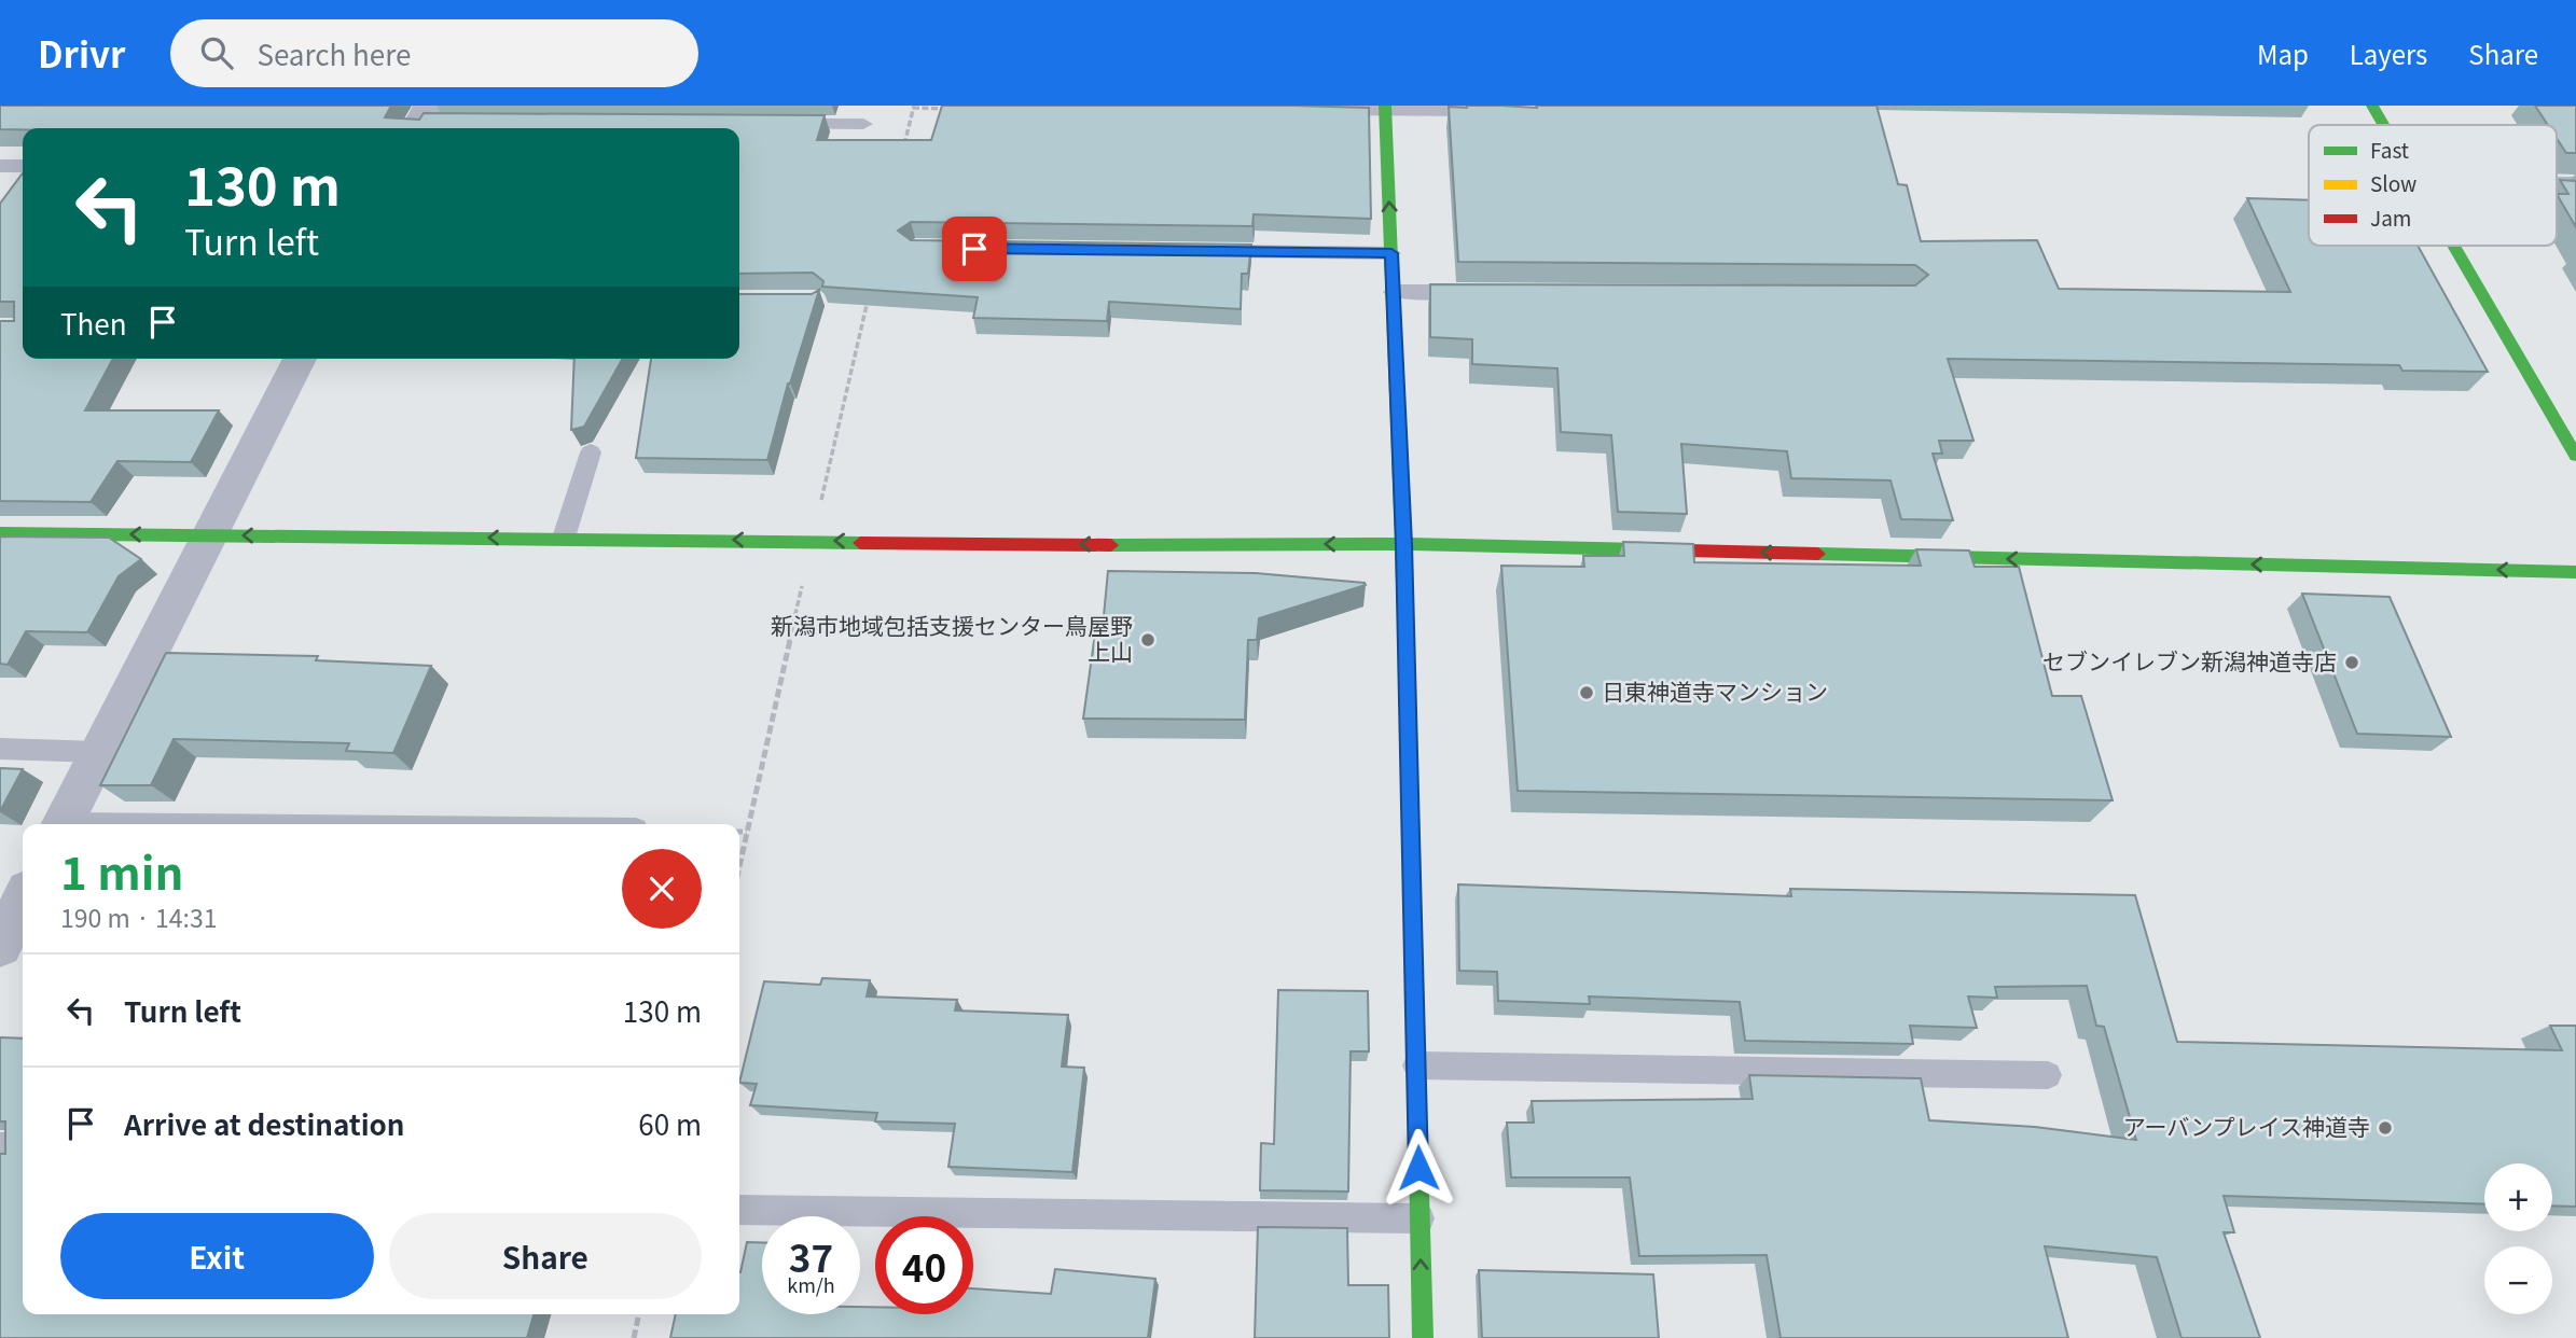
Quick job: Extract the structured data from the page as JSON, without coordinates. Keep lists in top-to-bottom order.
{
  "places": [
    "新潟市地域包括支援センター鳥屋野 上山",
    "セブンイレブン新潟神道寺店",
    "日東神道寺マンション",
    "アーバンプレイス神道寺"
  ],
  "legend": ["Fast", "Slow", "Jam"],
  "page": {
    "header": "Drivr",
    "search": "Search here",
    "nav": ["Map", "Layers", "Share"],
    "turn": ["130 m", "Turn left"],
    "then": "Then",
    "heading": ["1 min", "190 m · 14:31"],
    "list": [
      {
        "name": "Turn left",
        "value": "130 m"
      },
      {
        "name": "Arrive at destination",
        "value": "60 m"
      }
    ],
    "map_buttons": ["+", "−"],
    "buttons": ["Exit", "Share"],
    "speed": "37 km/h",
    "limit": "40"
  }
}
